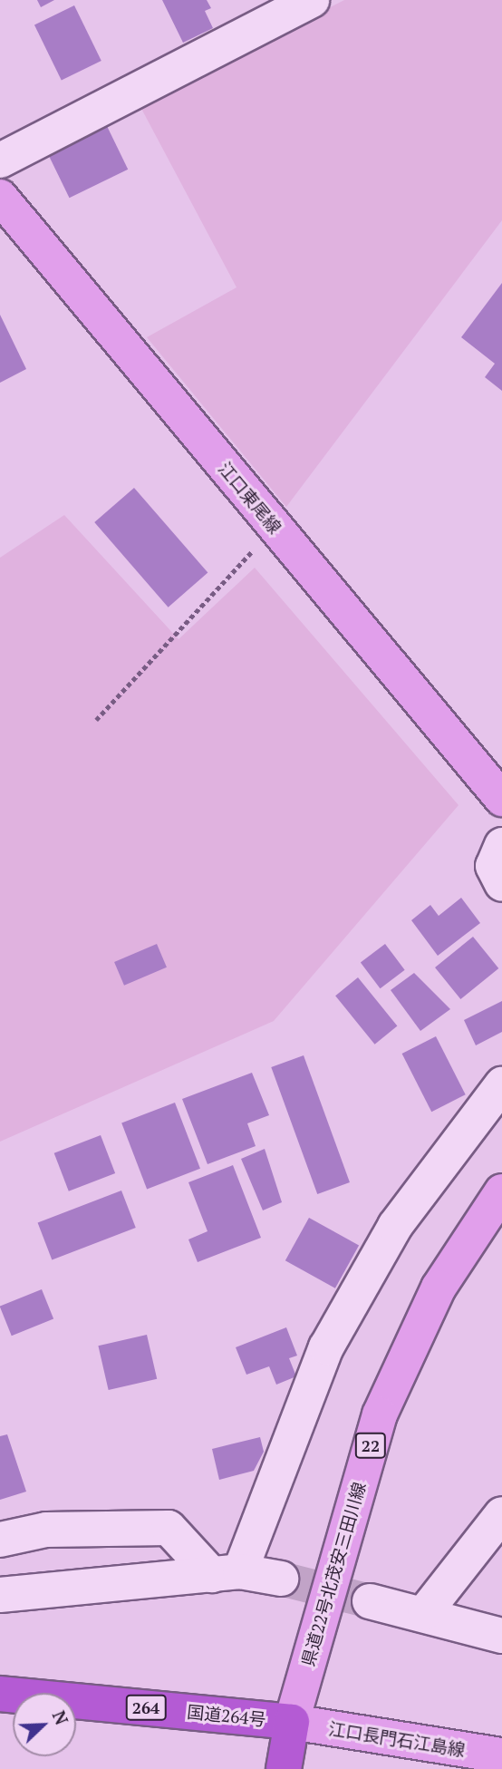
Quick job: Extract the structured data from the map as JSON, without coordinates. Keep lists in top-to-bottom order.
{
  "streets": {
    "highway": ["264", "国道264号"],
    "main road": [
      "江口東尾線",
      "22",
      "県道22号北茂安三田川線",
      "江口長門石江島線"
    ]
  },
  "crossings": [
    ["県道22号北茂安三田川線", "国道264号"],
    ["県道22号北茂安三田川線", "江口長門石江島線"],
    ["国道264号", "江口長門石江島線"]
  ],
  "north": "top right"
}
